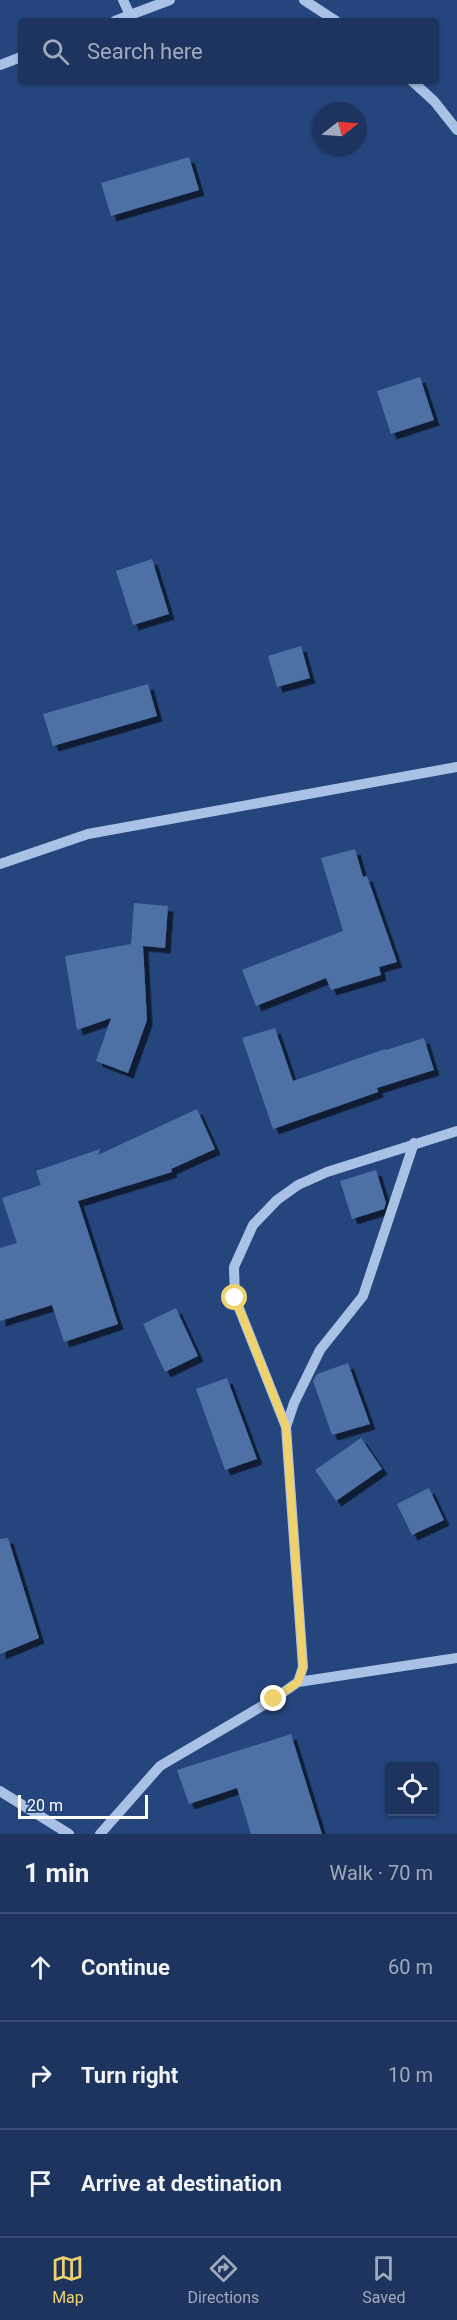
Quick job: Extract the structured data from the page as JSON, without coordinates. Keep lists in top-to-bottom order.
{
  "scale_bar": "20 m",
  "north": "right",
  "page": {
    "search": "Search here",
    "scale": "20 m",
    "heading": ["1 min", "Walk · 70 m"],
    "list": [
      ["Continue", "60 m"],
      ["Turn right", "10 m"],
      "Arrive at destination"
    ],
    "nav": ["Map", "Directions", "Saved"]
  }
}
